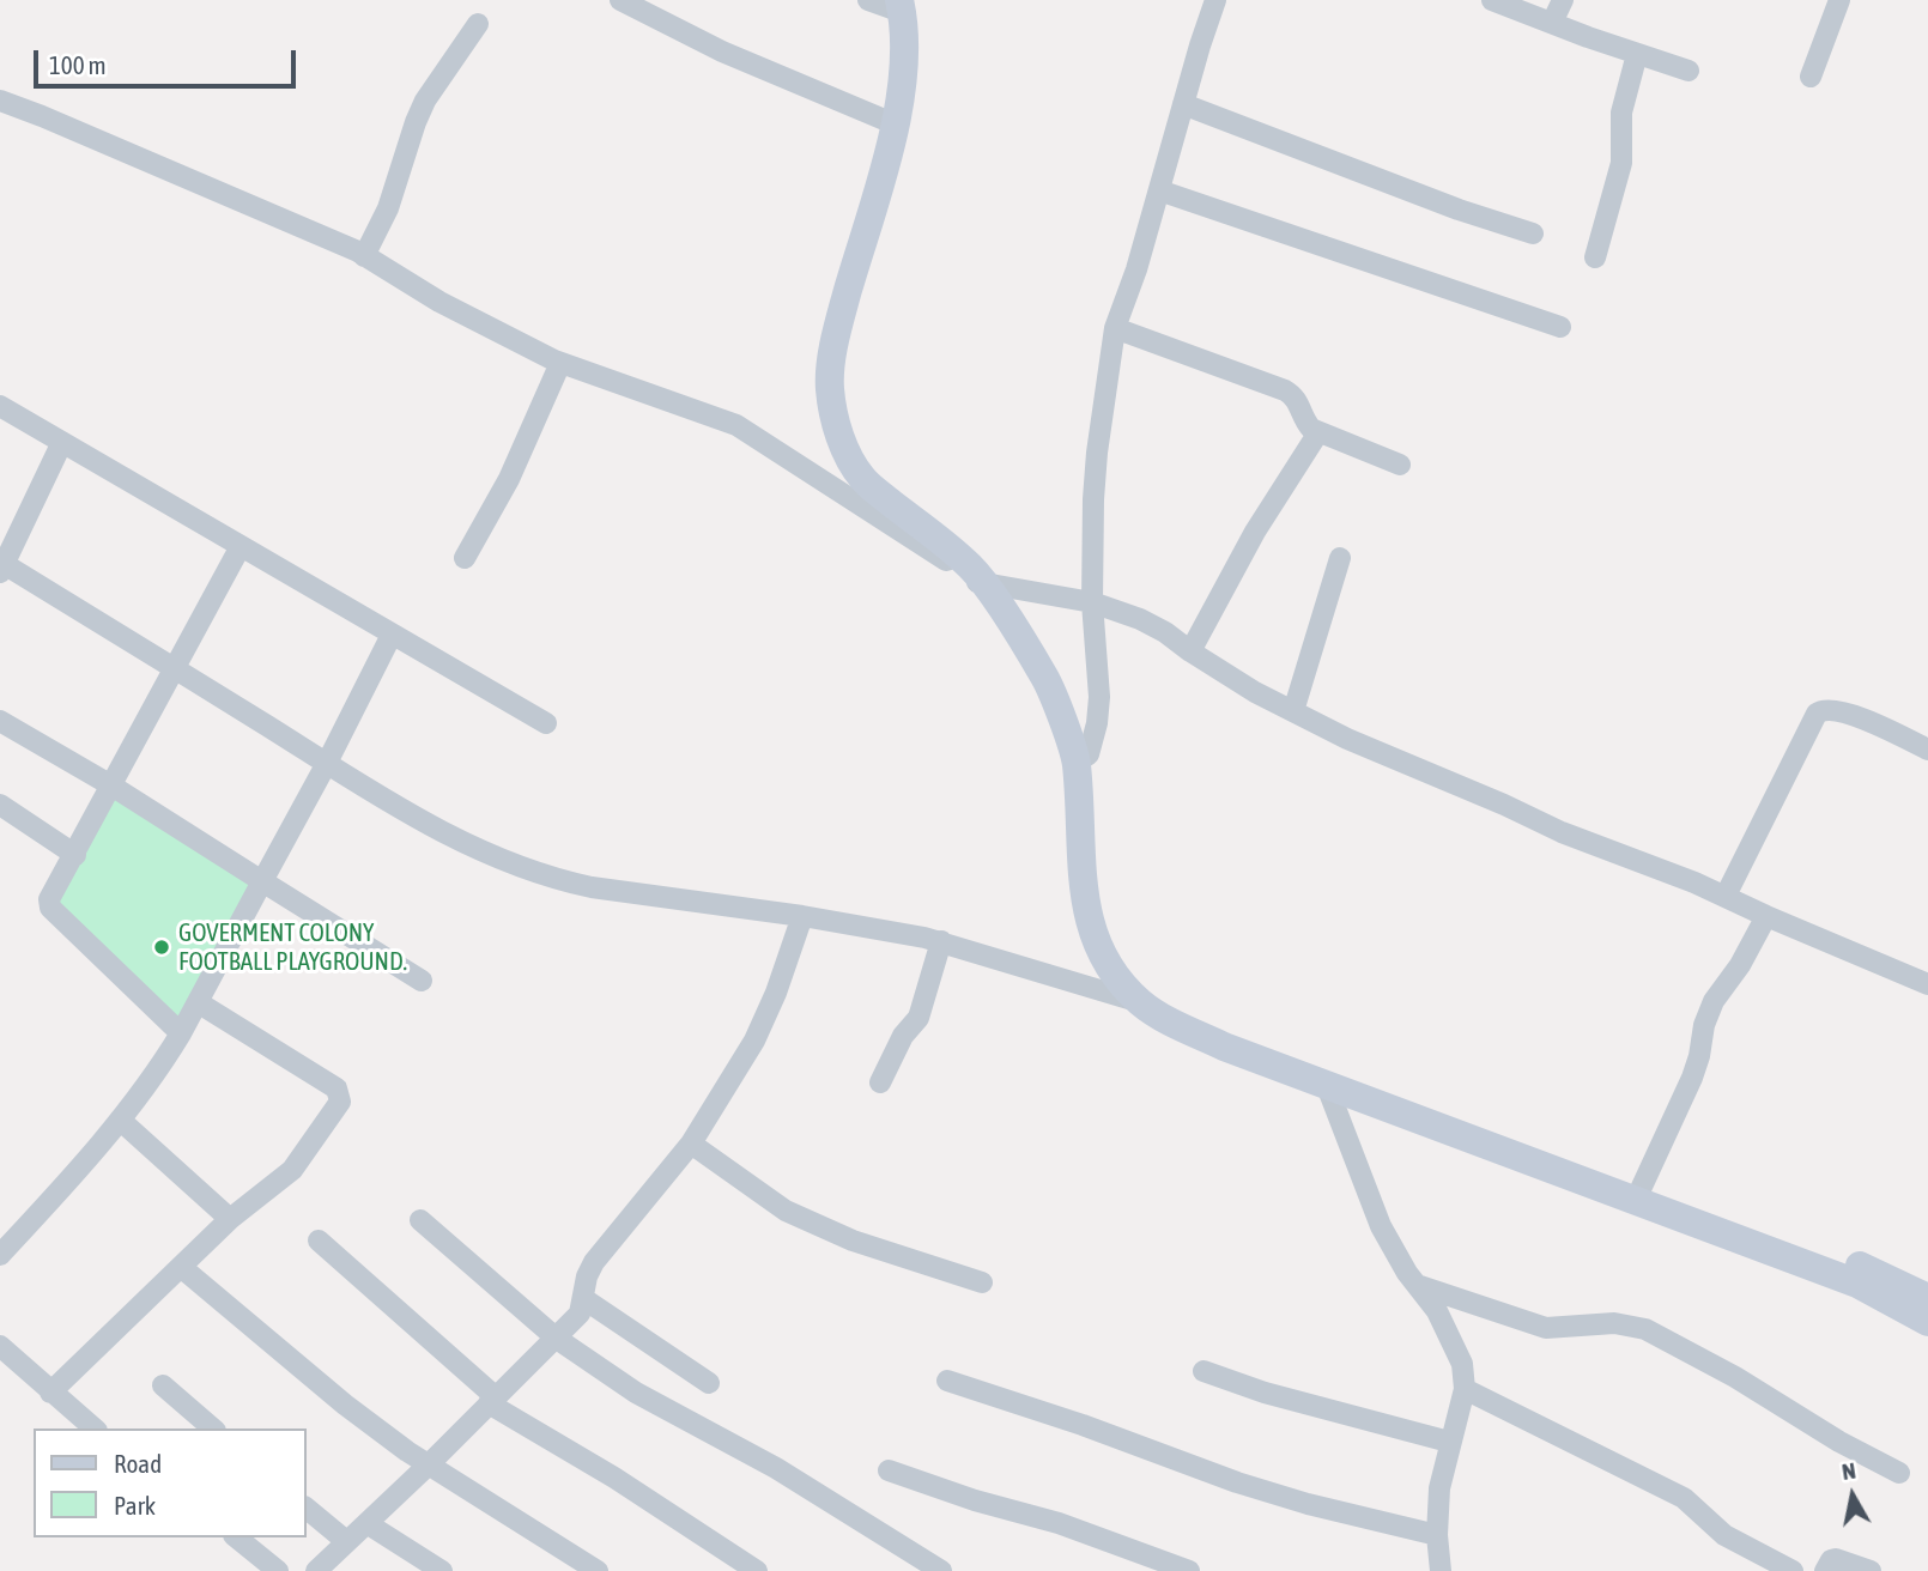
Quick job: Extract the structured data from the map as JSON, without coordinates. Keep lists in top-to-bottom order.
{
  "places": ["GOVERMENT COLONY FOOTBALL PLAYGROUND."],
  "legend": ["Road", "Park"],
  "scale_bar": "100 m",
  "north": "top"
}
